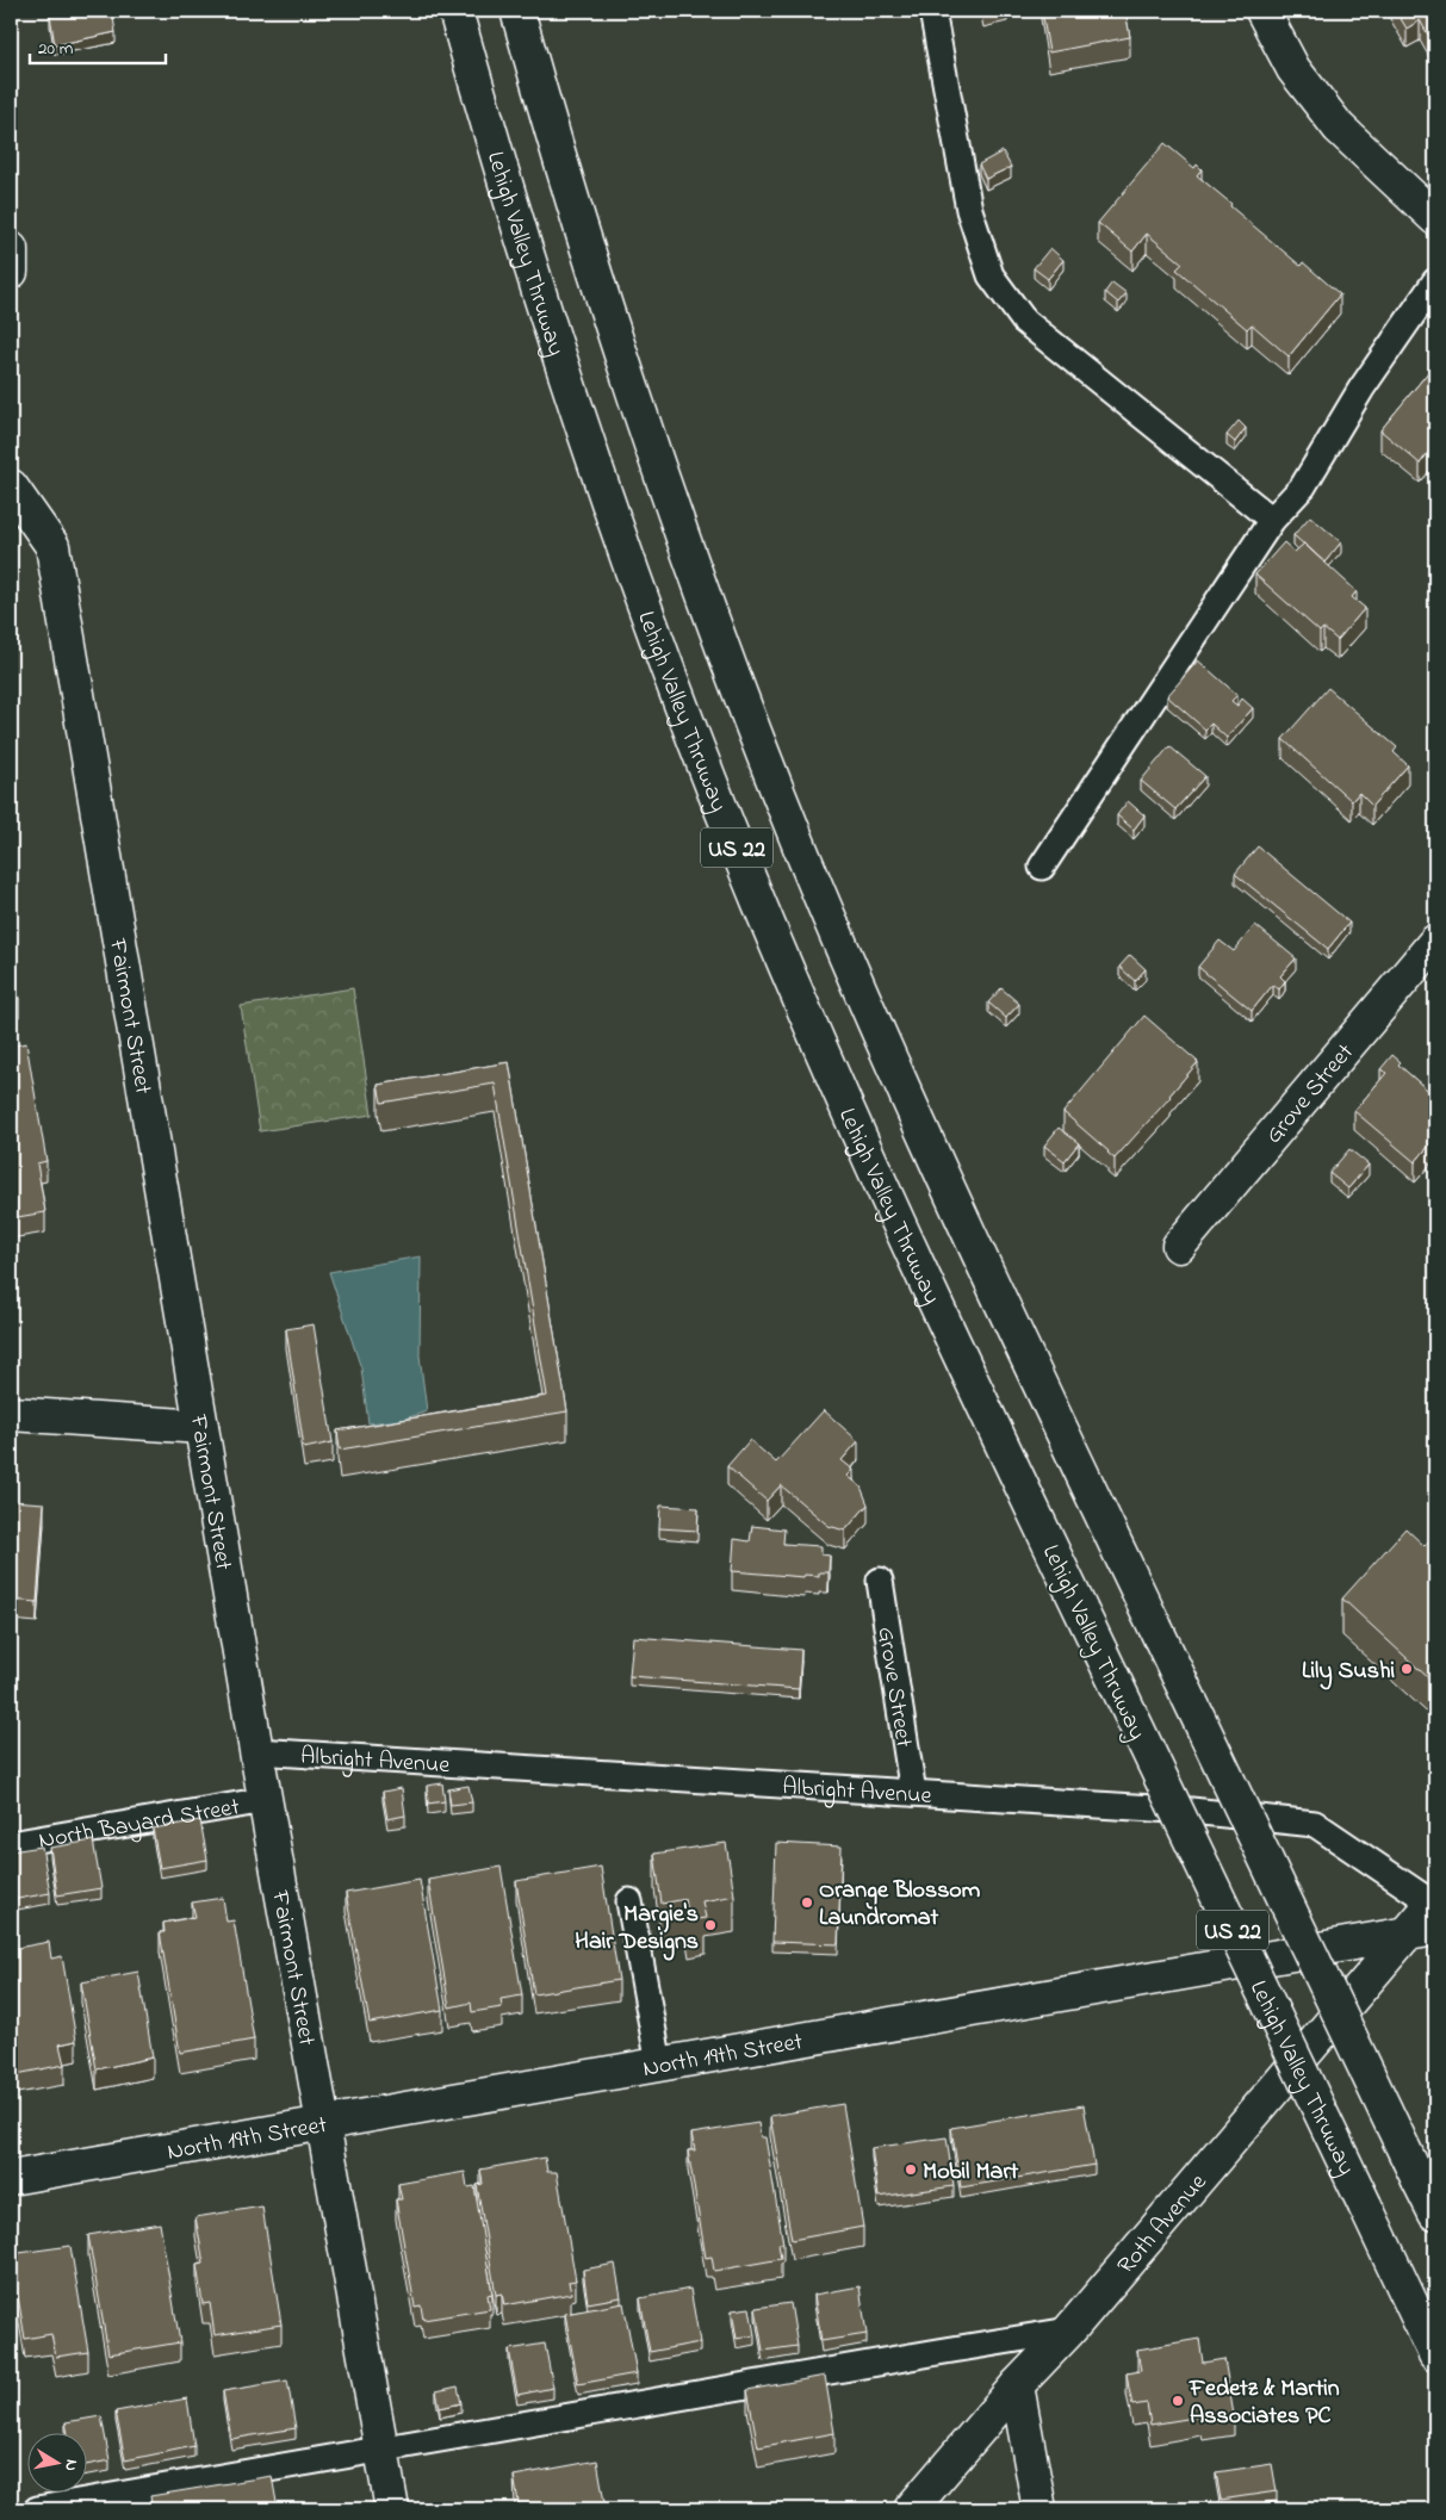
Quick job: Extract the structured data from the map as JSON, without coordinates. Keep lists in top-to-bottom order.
{
  "streets": {
    "main road": [
      "Lehigh Valley Thruway",
      "US 22",
      "Fairmont Street",
      "Grove Street",
      "North 19th Street",
      "Roth Avenue"
    ],
    "lane": ["Albright Avenue", "North Bayard Street"]
  },
  "crossings": [
    ["Fairmont Street", "Albright Avenue"],
    ["Fairmont Street", "North Bayard Street"],
    ["Fairmont Street", "North 19th Street"],
    ["Grove Street", "Albright Avenue"],
    ["Albright Avenue", "North 19th Street"],
    ["Albright Avenue", "Roth Avenue"],
    ["North 19th Street", "Roth Avenue"]
  ],
  "places": [
    "Lily Sushi",
    "Orange Blossom Laundromat",
    "Margie's Hair Designs",
    "Mobil Mart",
    "Fedetz & Martin Associates PC"
  ],
  "scale_bar": "20 m",
  "north": "right"
}
